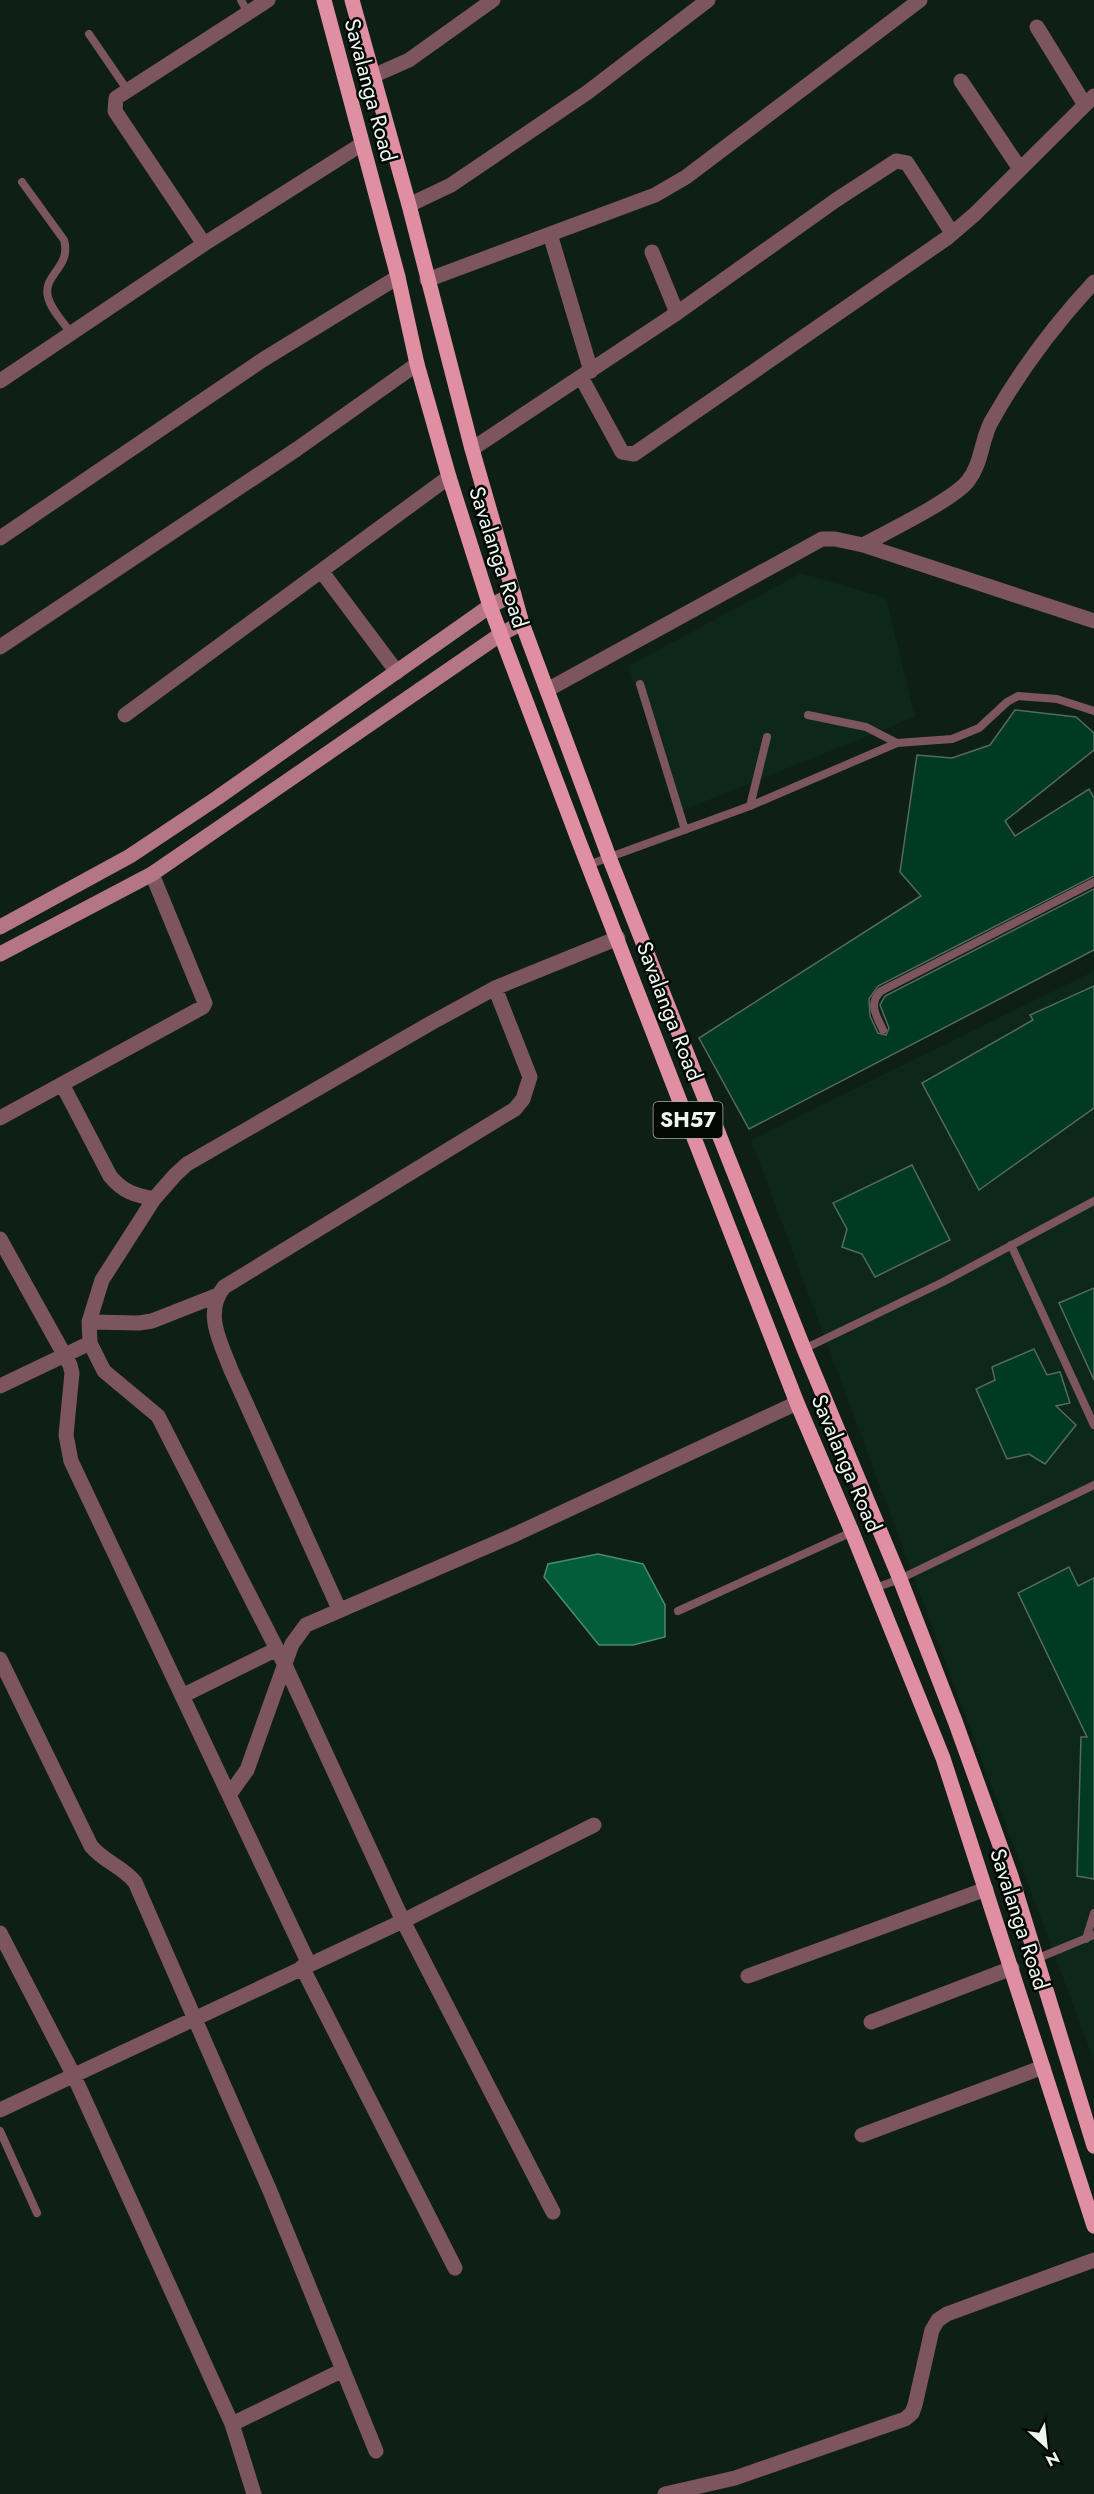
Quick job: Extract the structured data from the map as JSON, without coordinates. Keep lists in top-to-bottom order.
{
  "streets": {
    "main road": ["Savalanga Road", "SH57"]
  },
  "north": "bottom right"
}
